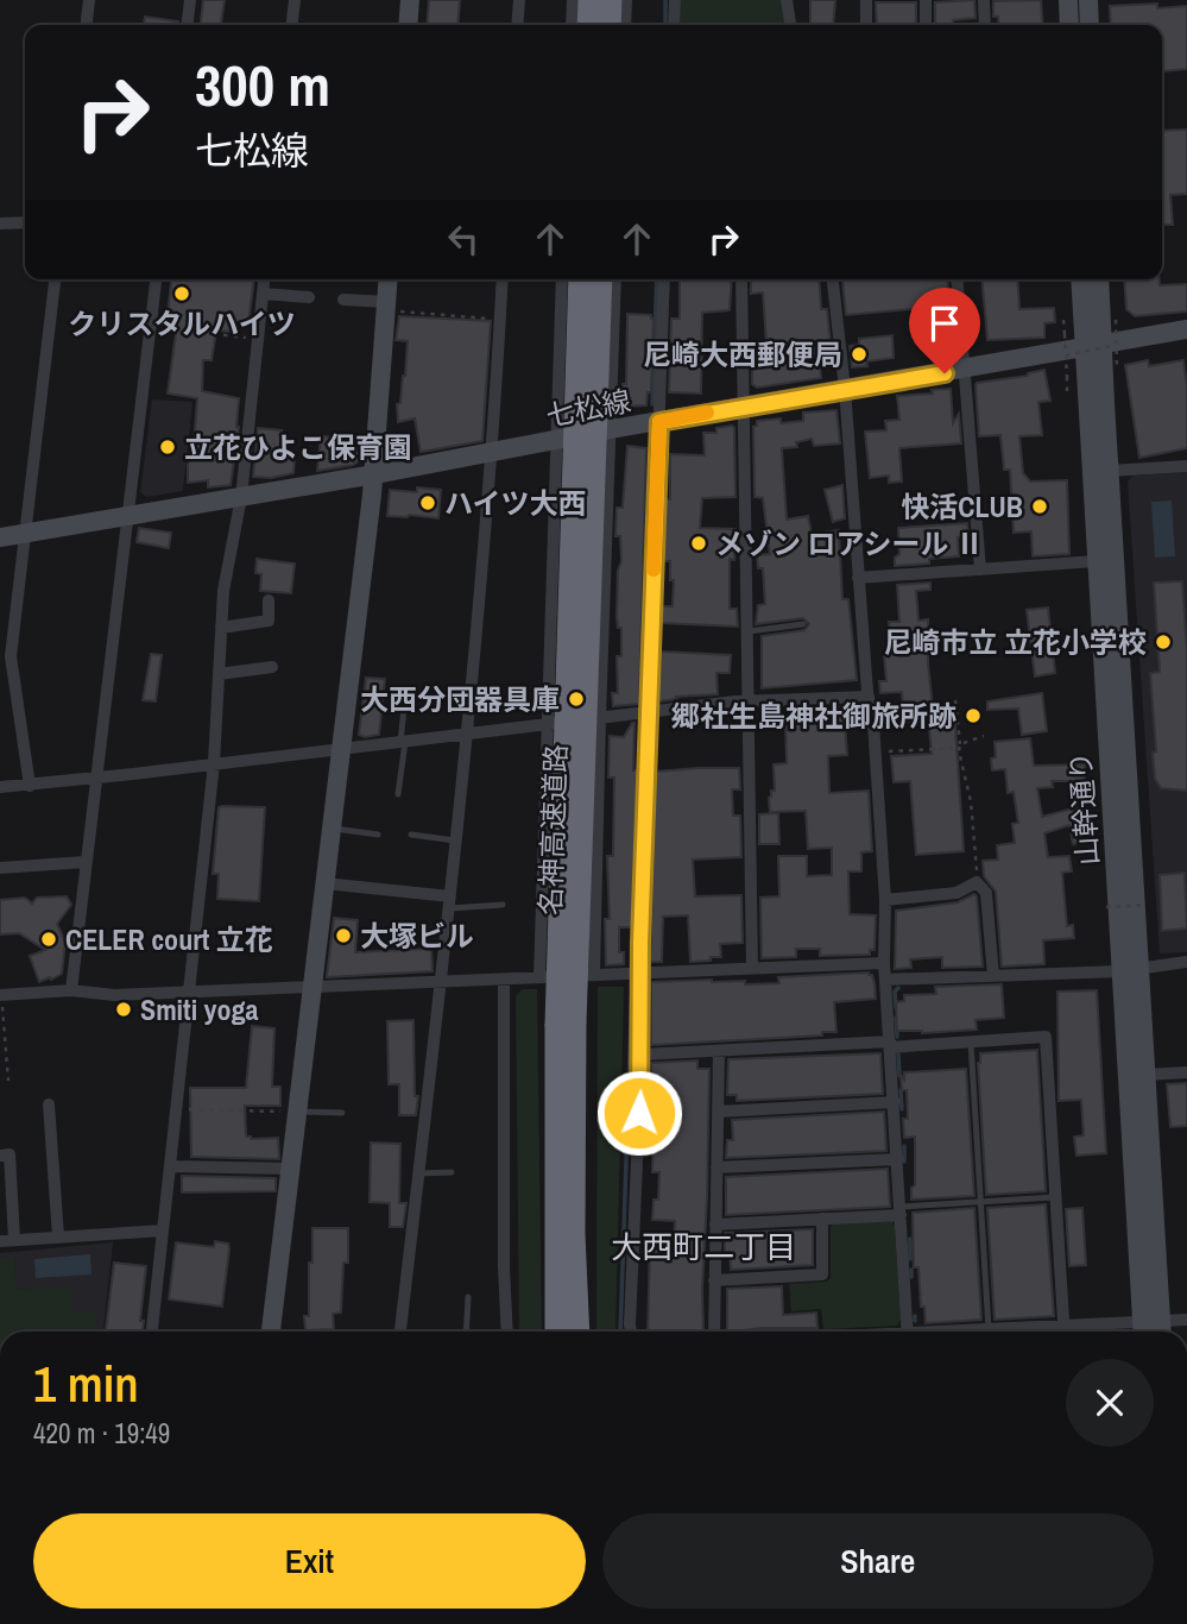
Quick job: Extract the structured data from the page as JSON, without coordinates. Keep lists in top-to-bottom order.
{
  "streets": {
    "highway": ["名神高速道路"],
    "street": ["七松線", "山幹通り"]
  },
  "crossings": [
    ["七松線", "山幹通り"]
  ],
  "districts": ["大西町二丁目"],
  "places": [
    "クリスタルハイツ",
    "尼崎大西郵便局",
    "立花ひよこ保育園",
    "ハイツ大西",
    "快活CLUB",
    "メゾン ロアシール Ⅱ",
    "尼崎市立 立花小学校",
    "大西分団器具庫",
    "郷社生島神社御旅所跡",
    "大塚ビル",
    "CELER court 立花",
    "Smiti yoga"
  ],
  "page": {
    "turn": ["300 m", "七松線"],
    "heading": ["1 min", "420 m · 19:49"],
    "buttons": ["Exit", "Share"]
  }
}
